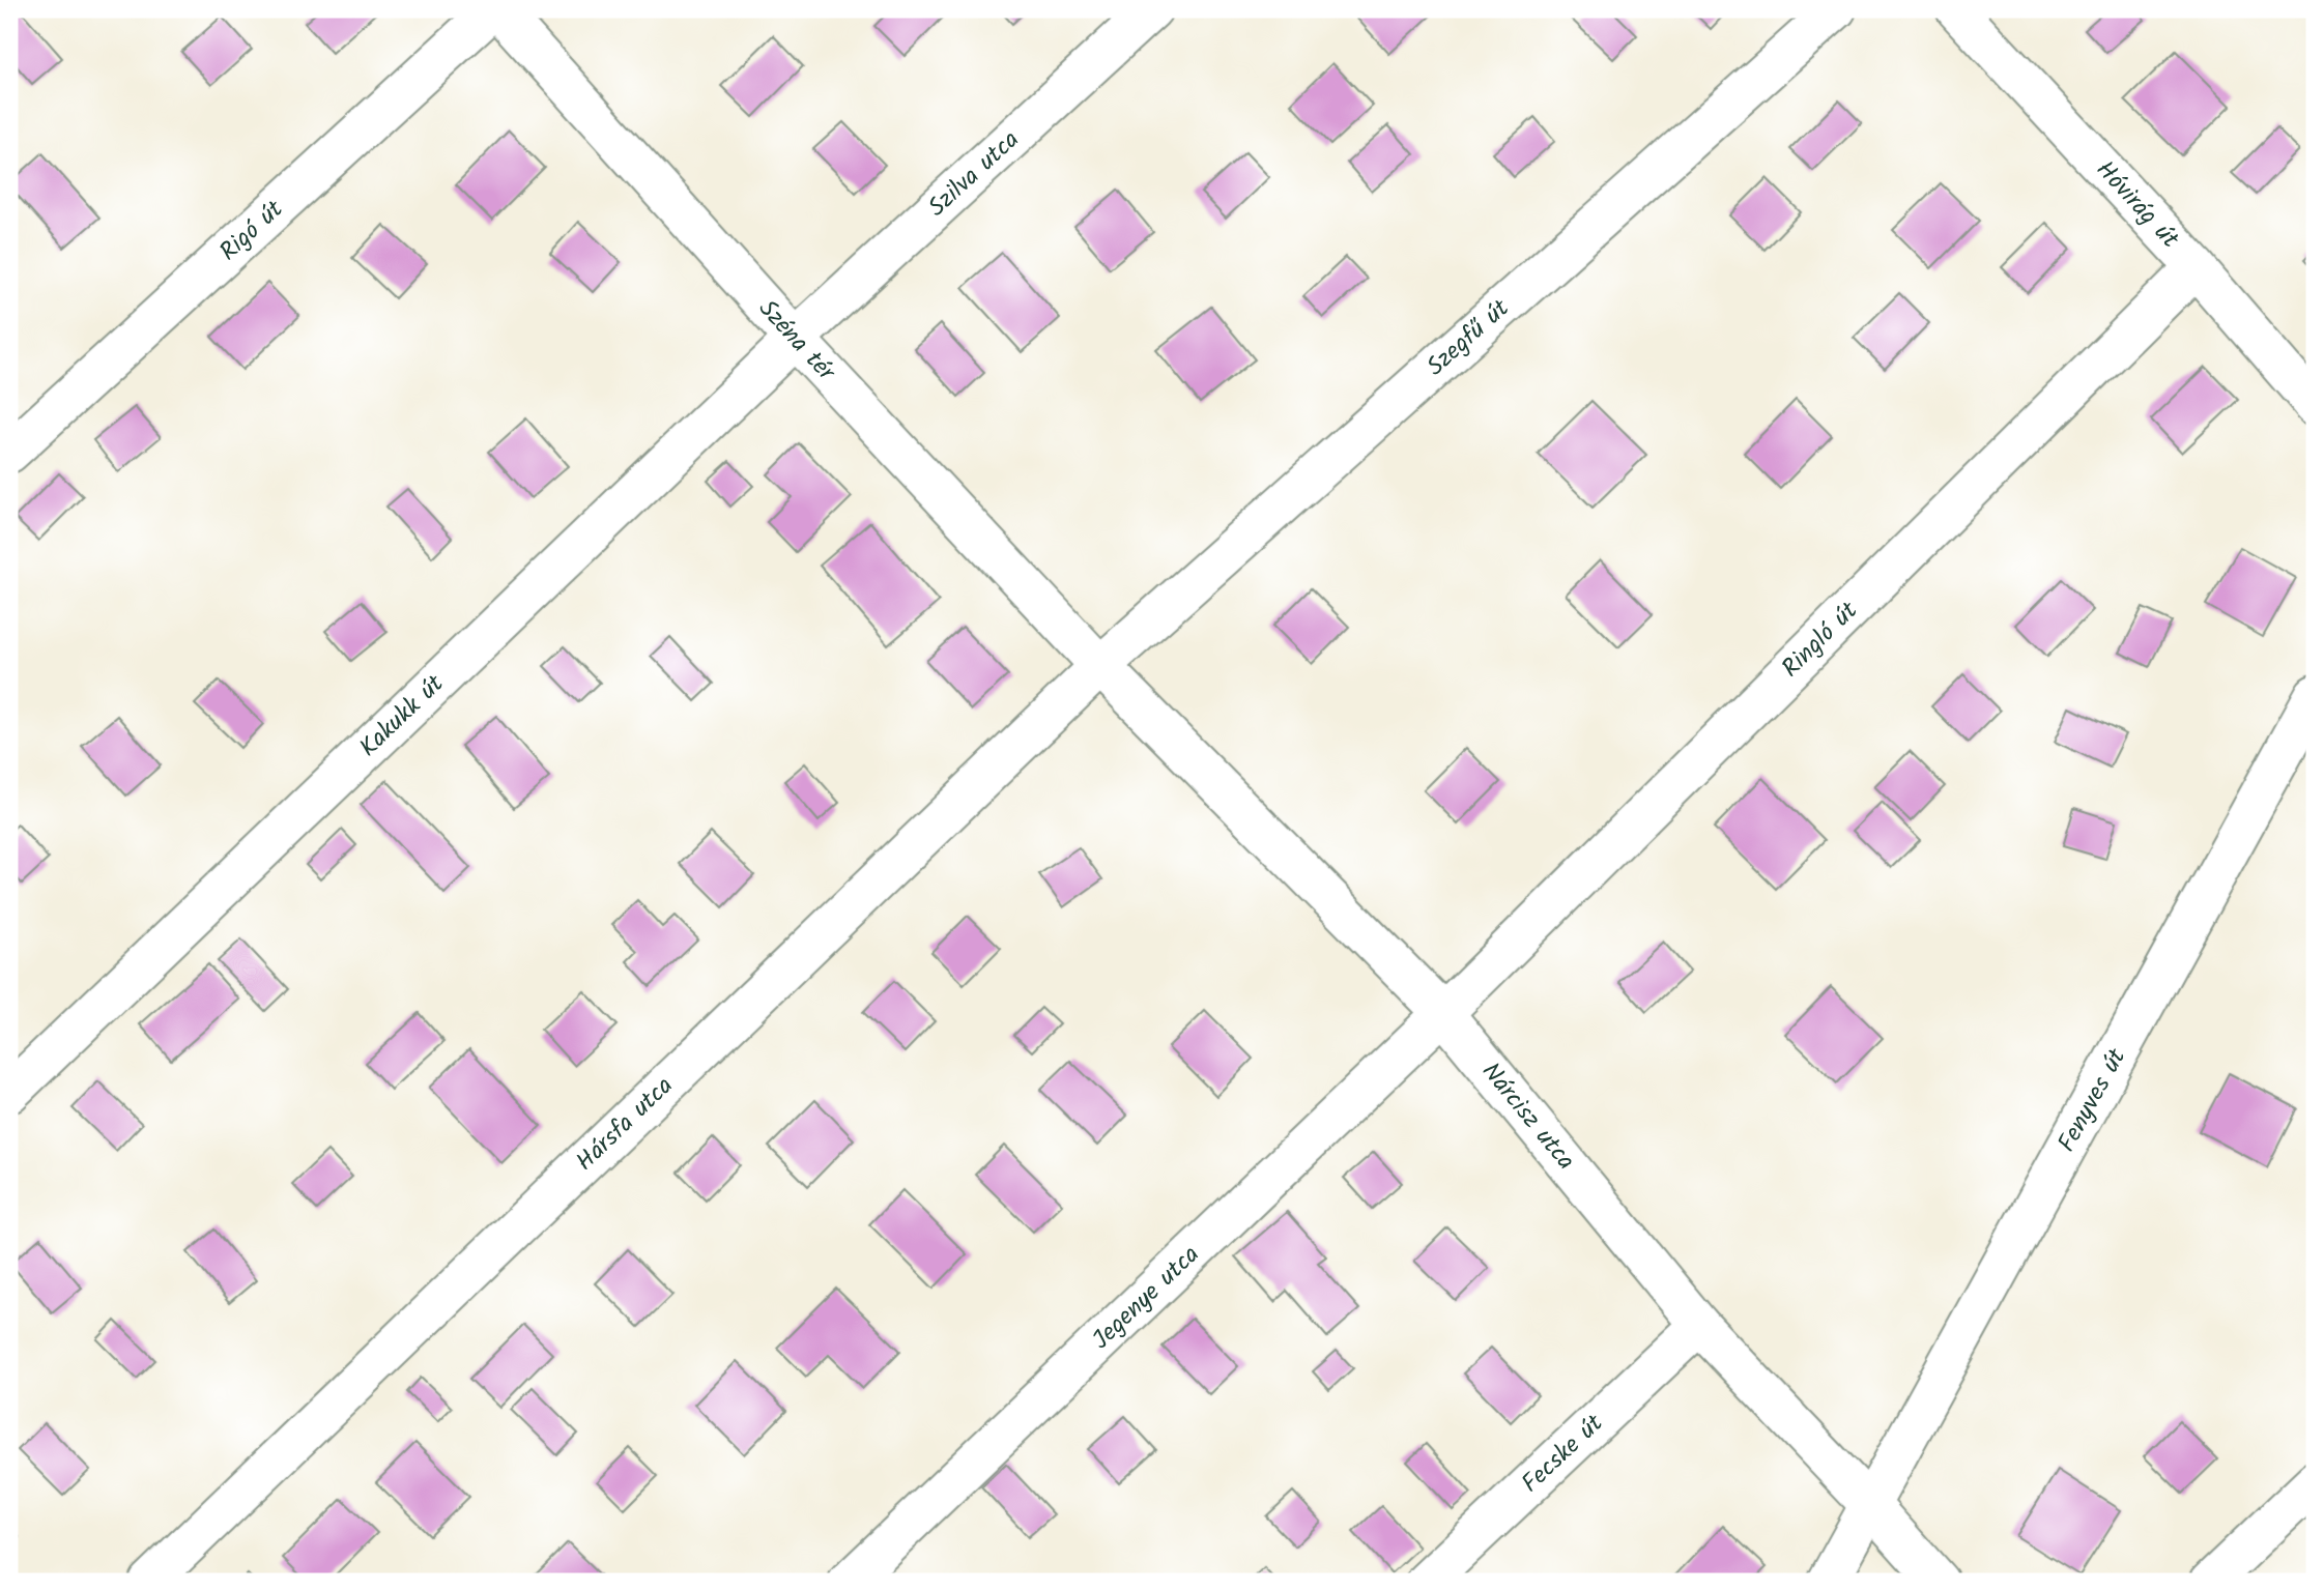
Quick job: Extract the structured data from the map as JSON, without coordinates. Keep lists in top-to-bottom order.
{
  "streets": {
    "street": [
      "Szilva utca",
      "Hóvirág út",
      "Rigó út",
      "Szegfű út",
      "Széna tér",
      "Ringló út",
      "Kakukk út",
      "Fenyves út",
      "Nárcisz utca",
      "Hársfa utca",
      "Jegenye utca",
      "Fecske út"
    ]
  },
  "crossings": [
    ["Szilva utca", "Széna tér"],
    ["Szilva utca", "Kakukk út"],
    ["Hóvirág út", "Ringló út"],
    ["Rigó út", "Széna tér"],
    ["Szegfű út", "Széna tér"],
    ["Szegfű út", "Nárcisz utca"],
    ["Szegfű út", "Hársfa utca"],
    ["Széna tér", "Kakukk út"],
    ["Széna tér", "Nárcisz utca"],
    ["Széna tér", "Hársfa utca"],
    ["Ringló út", "Nárcisz utca"],
    ["Ringló út", "Jegenye utca"],
    ["Fenyves út", "Nárcisz utca"],
    ["Nárcisz utca", "Hársfa utca"],
    ["Nárcisz utca", "Jegenye utca"],
    ["Nárcisz utca", "Fecske út"]
  ]
}
